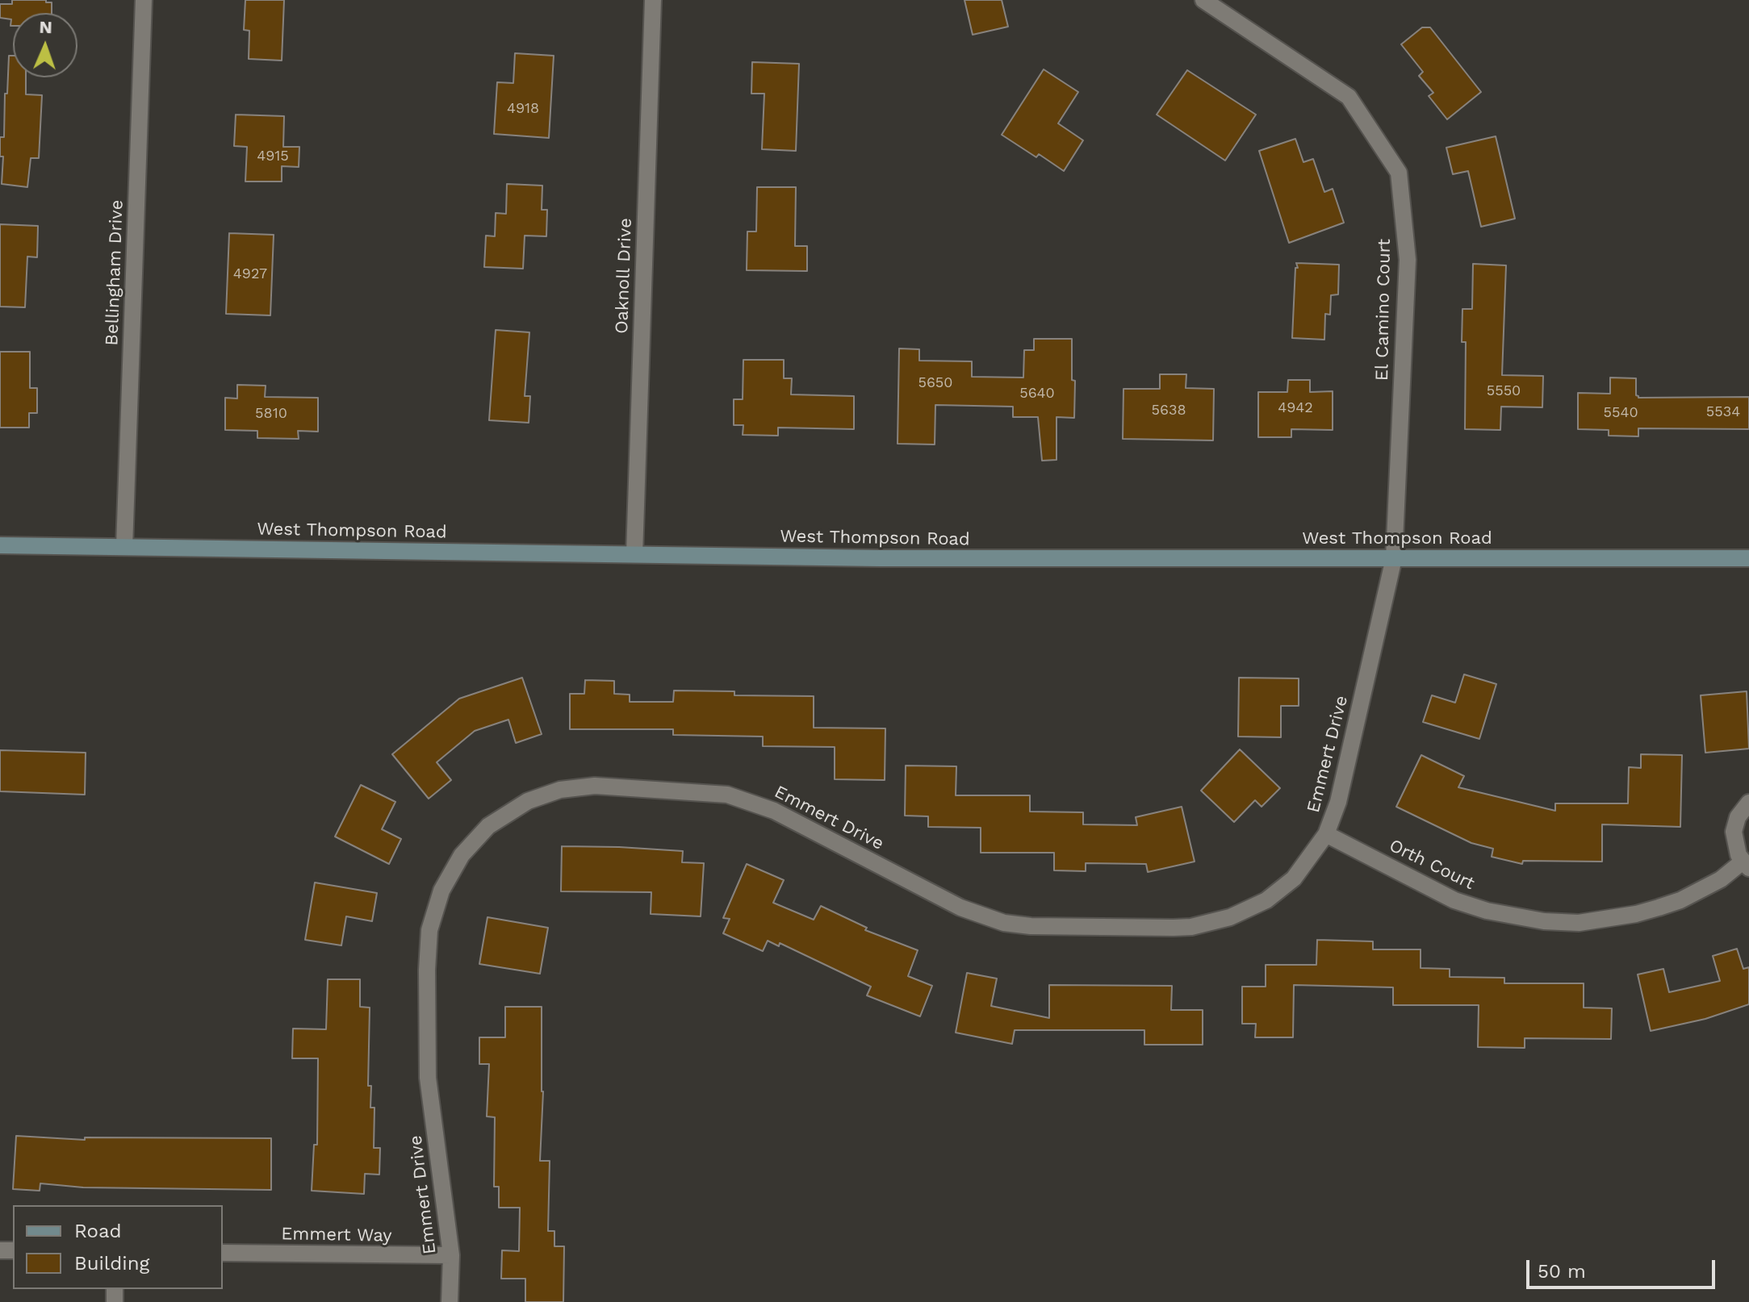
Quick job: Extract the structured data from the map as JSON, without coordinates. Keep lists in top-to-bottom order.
{
  "streets": {
    "main road": ["West Thompson Road"],
    "street": [
      "Bellingham Drive",
      "Oaknoll Drive",
      "El Camino Court",
      "Emmert Drive",
      "Orth Court",
      "Emmert Way"
    ]
  },
  "crossings": [
    ["Bellingham Drive", "West Thompson Road"],
    ["Oaknoll Drive", "West Thompson Road"],
    ["El Camino Court", "West Thompson Road"],
    ["El Camino Court", "Emmert Drive"],
    ["West Thompson Road", "Emmert Drive"],
    ["Emmert Drive", "Orth Court"],
    ["Emmert Drive", "Emmert Way"]
  ],
  "house_numbers": [
    "4918",
    "4915",
    "4927",
    "5650",
    "5550",
    "5640",
    "4942",
    "5638",
    "5534",
    "5540",
    "5810"
  ],
  "legend": ["Road", "Building"],
  "scale_bar": "50 m",
  "north": "top"
}
